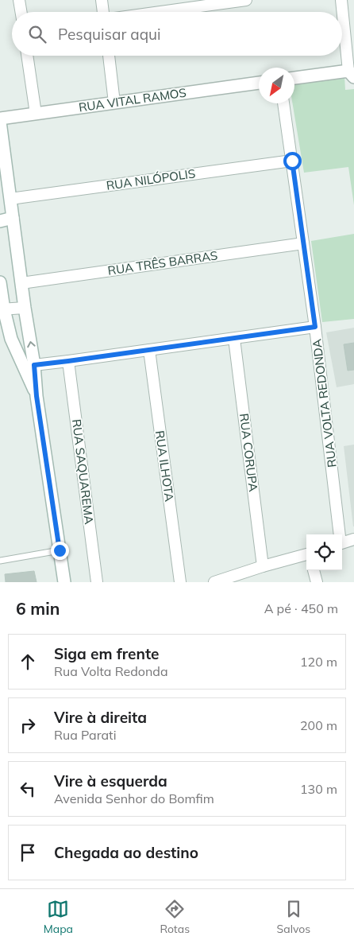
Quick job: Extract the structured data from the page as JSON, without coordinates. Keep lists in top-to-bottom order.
{
  "streets": {
    "main road": ["RUA VITAL RAMOS"],
    "street": [
      "RUA NILÓPOLIS",
      "RUA TRÊS BARRAS",
      "RUA VOLTA REDONDA",
      "RUA CORUPA",
      "RUA ILHOTA",
      "RUA SAQUAREMA"
    ]
  },
  "crossings": [
    ["RUA NILÓPOLIS", "RUA VOLTA REDONDA"],
    ["RUA TRÊS BARRAS", "RUA VOLTA REDONDA"]
  ],
  "north": "bottom left",
  "page": {
    "search": "Pesquisar aqui",
    "heading": ["6 min", "A pé · 450 m"],
    "list": [
      ["Siga em frente", "Rua Volta Redonda", "120 m"],
      ["Vire à direita", "Rua Parati", "200 m"],
      ["Vire à esquerda", "Avenida Senhor do Bomfim", "130 m"],
      "Chegada ao destino"
    ],
    "nav": ["Mapa", "Rotas", "Salvos"]
  }
}
